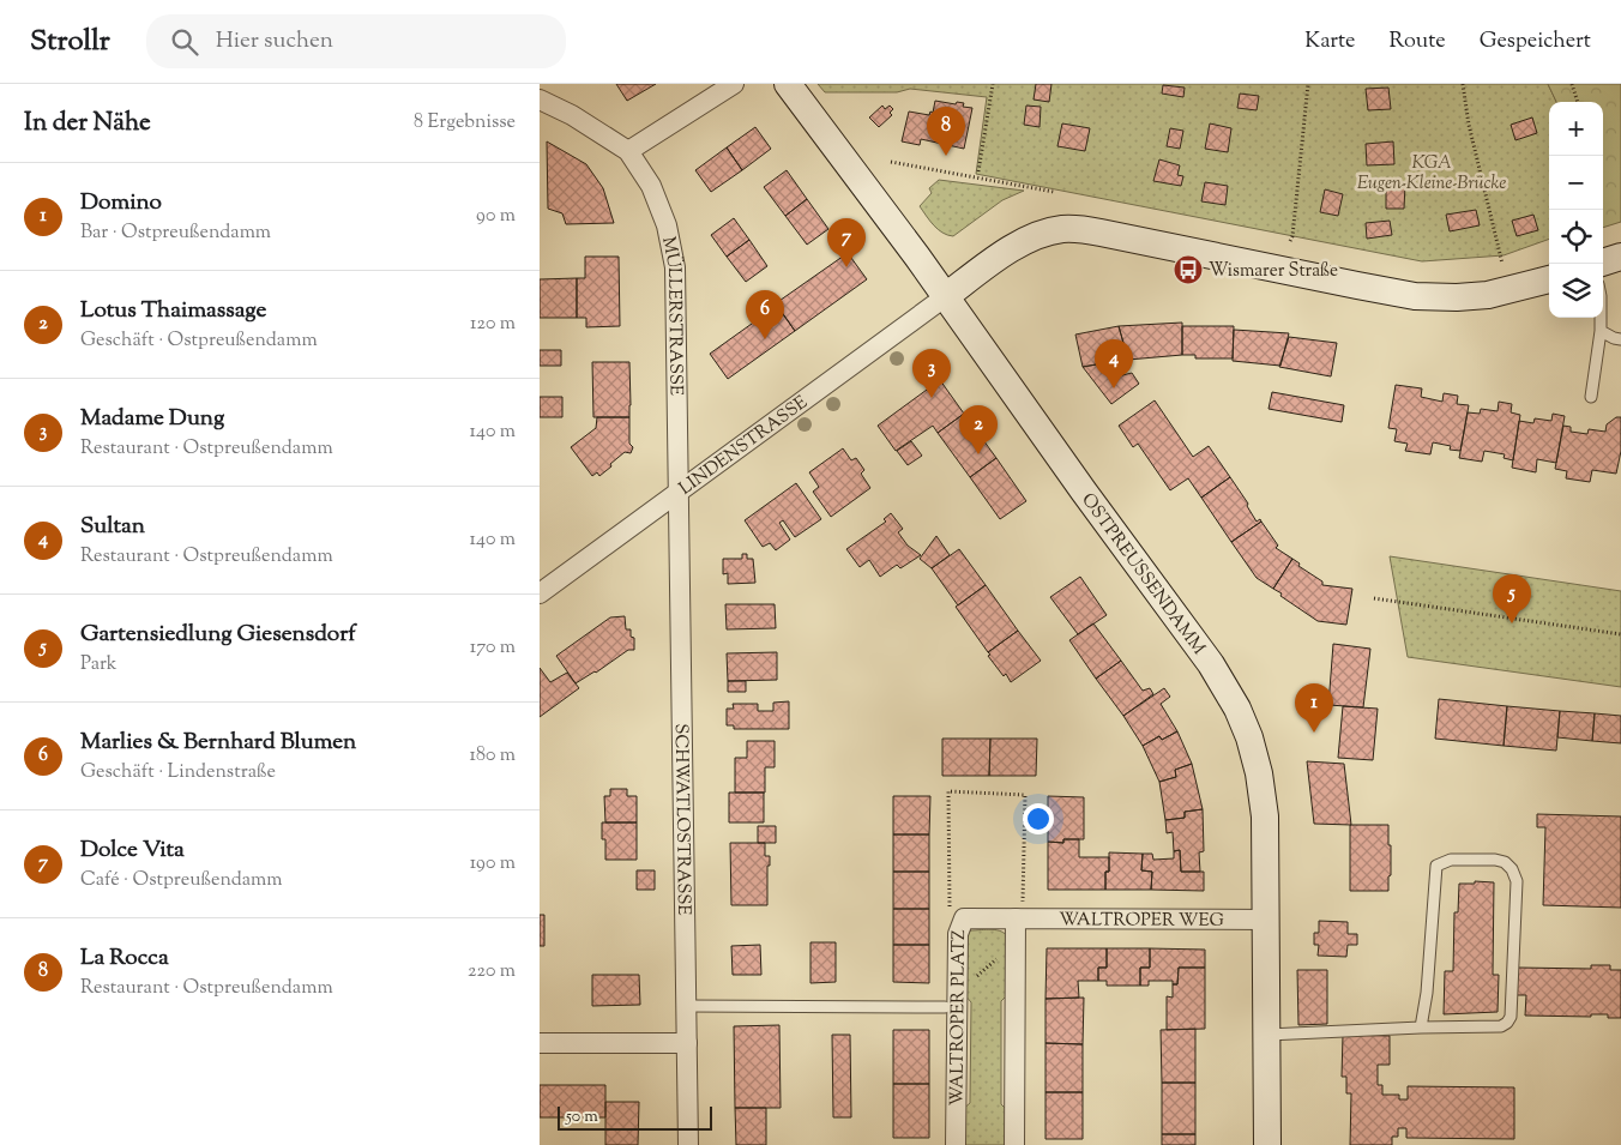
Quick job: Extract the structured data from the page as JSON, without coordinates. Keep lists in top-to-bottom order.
{
  "streets": {
    "main road": ["OSTPREUSSENDAMM"],
    "street": [
      "MÜLLERSTRASSE",
      "LINDENSTRASSE",
      "SCHWATLOSTRASSE",
      "WALTROPER WEG",
      "WALTROPER PLATZ"
    ]
  },
  "crossings": [
    ["MÜLLERSTRASSE", "LINDENSTRASSE"],
    ["MÜLLERSTRASSE", "SCHWATLOSTRASSE"],
    ["LINDENSTRASSE", "OSTPREUSSENDAMM"],
    ["LINDENSTRASSE", "SCHWATLOSTRASSE"],
    ["OSTPREUSSENDAMM", "WALTROPER WEG"],
    ["WALTROPER WEG", "WALTROPER PLATZ"]
  ],
  "parks": ["KGA Eugen-Kleine-Brücke"],
  "places": {
    "bus stop": ["Wismarer Straße"]
  },
  "scale_bar": "50 m",
  "page": {
    "header": "Strollr",
    "search": "Hier suchen",
    "nav": ["Karte", "Route", "Gespeichert"],
    "heading": ["In der Nähe", "8 Ergebnisse"],
    "map_buttons": ["+", "−"],
    "pins": [
      "8",
      "7",
      "6",
      "4",
      "3",
      "2",
      "5",
      "1"
    ],
    "list": [
      {
        "mark": "1",
        "name": "Domino",
        "note": "Bar · Ostpreußendamm",
        "value": "90 m"
      },
      {
        "mark": "2",
        "name": "Lotus Thaimassage",
        "note": "Geschäft · Ostpreußendamm",
        "value": "120 m"
      },
      {
        "mark": "3",
        "name": "Madame Dung",
        "note": "Restaurant · Ostpreußendamm",
        "value": "140 m"
      },
      {
        "mark": "4",
        "name": "Sultan",
        "note": "Restaurant · Ostpreußendamm",
        "value": "140 m"
      },
      {
        "mark": "5",
        "name": "Gartensiedlung Giesensdorf",
        "note": "Park",
        "value": "170 m"
      },
      {
        "mark": "6",
        "name": "Marlies & Bernhard Blumen",
        "note": "Geschäft · Lindenstraße",
        "value": "180 m"
      },
      {
        "mark": "7",
        "name": "Dolce Vita",
        "note": "Café · Ostpreußendamm",
        "value": "190 m"
      },
      {
        "mark": "8",
        "name": "La Rocca",
        "note": "Restaurant · Ostpreußendamm",
        "value": "220 m"
      }
    ],
    "scale": "50 m"
  }
}
